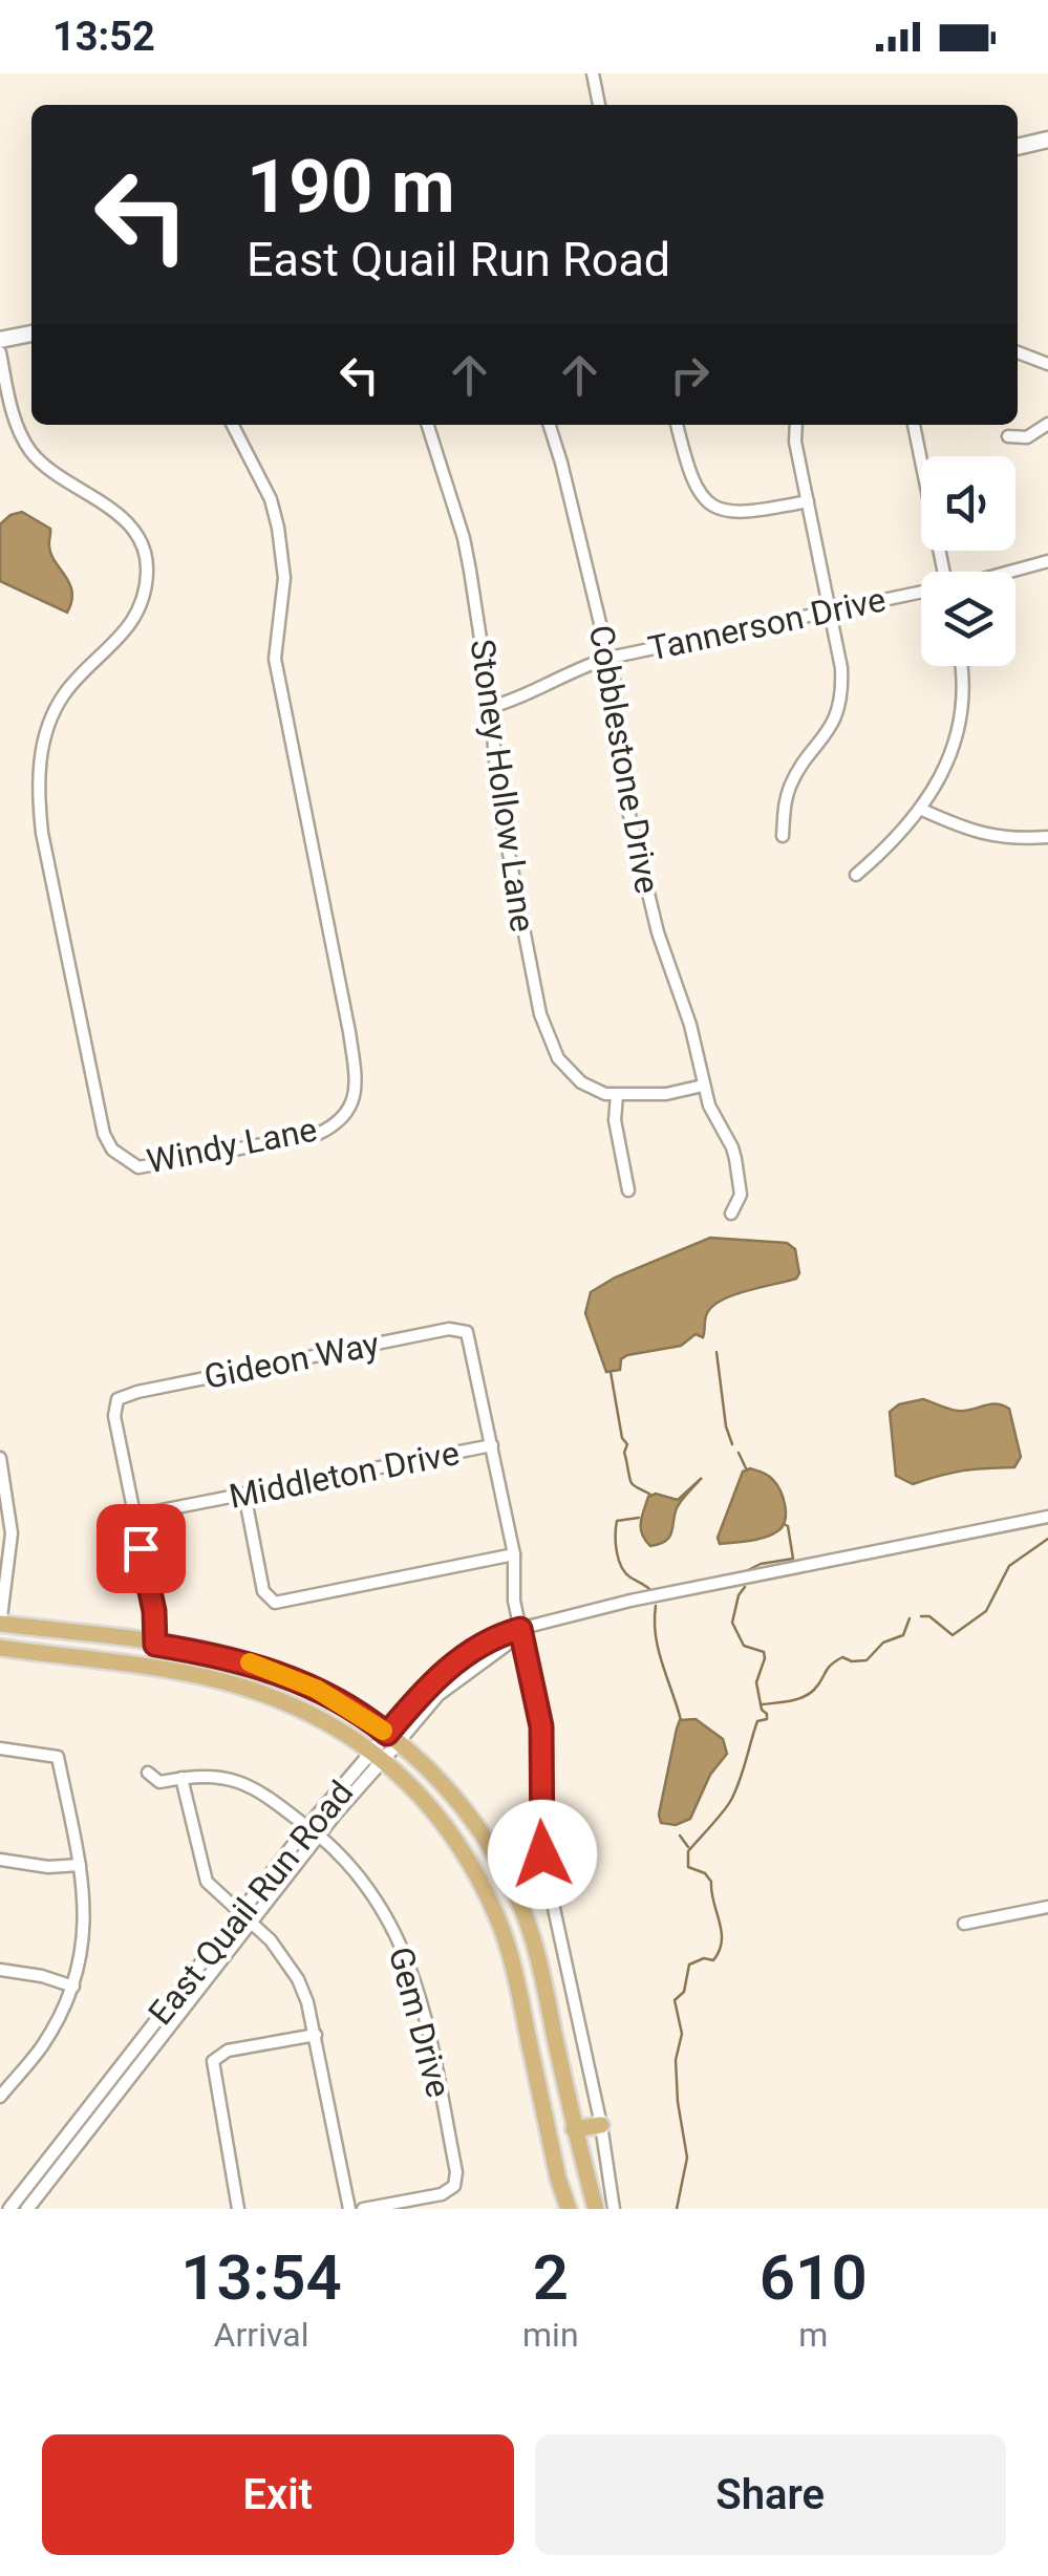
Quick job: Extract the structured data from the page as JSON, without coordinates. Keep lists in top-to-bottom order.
{
  "streets": {
    "street": [
      "Tannerson Drive",
      "Cobblestone Drive",
      "Stoney Hollow Lane",
      "Windy Lane",
      "Gideon Way",
      "Middleton Drive",
      "East Quail Run Road",
      "Gem Drive"
    ]
  },
  "crossings": [
    ["Tannerson Drive", "Cobblestone Drive"],
    ["Tannerson Drive", "Stoney Hollow Lane"],
    ["Cobblestone Drive", "Stoney Hollow Lane"],
    ["Gideon Way", "Middleton Drive"],
    ["East Quail Run Road", "Gem Drive"]
  ],
  "page": {
    "status": "13:52",
    "turn": ["190 m", "East Quail Run Road"],
    "eta": [
      "13:54",
      "Arrival",
      "2",
      "min",
      "610",
      "m"
    ],
    "buttons": ["Exit", "Share"]
  }
}
